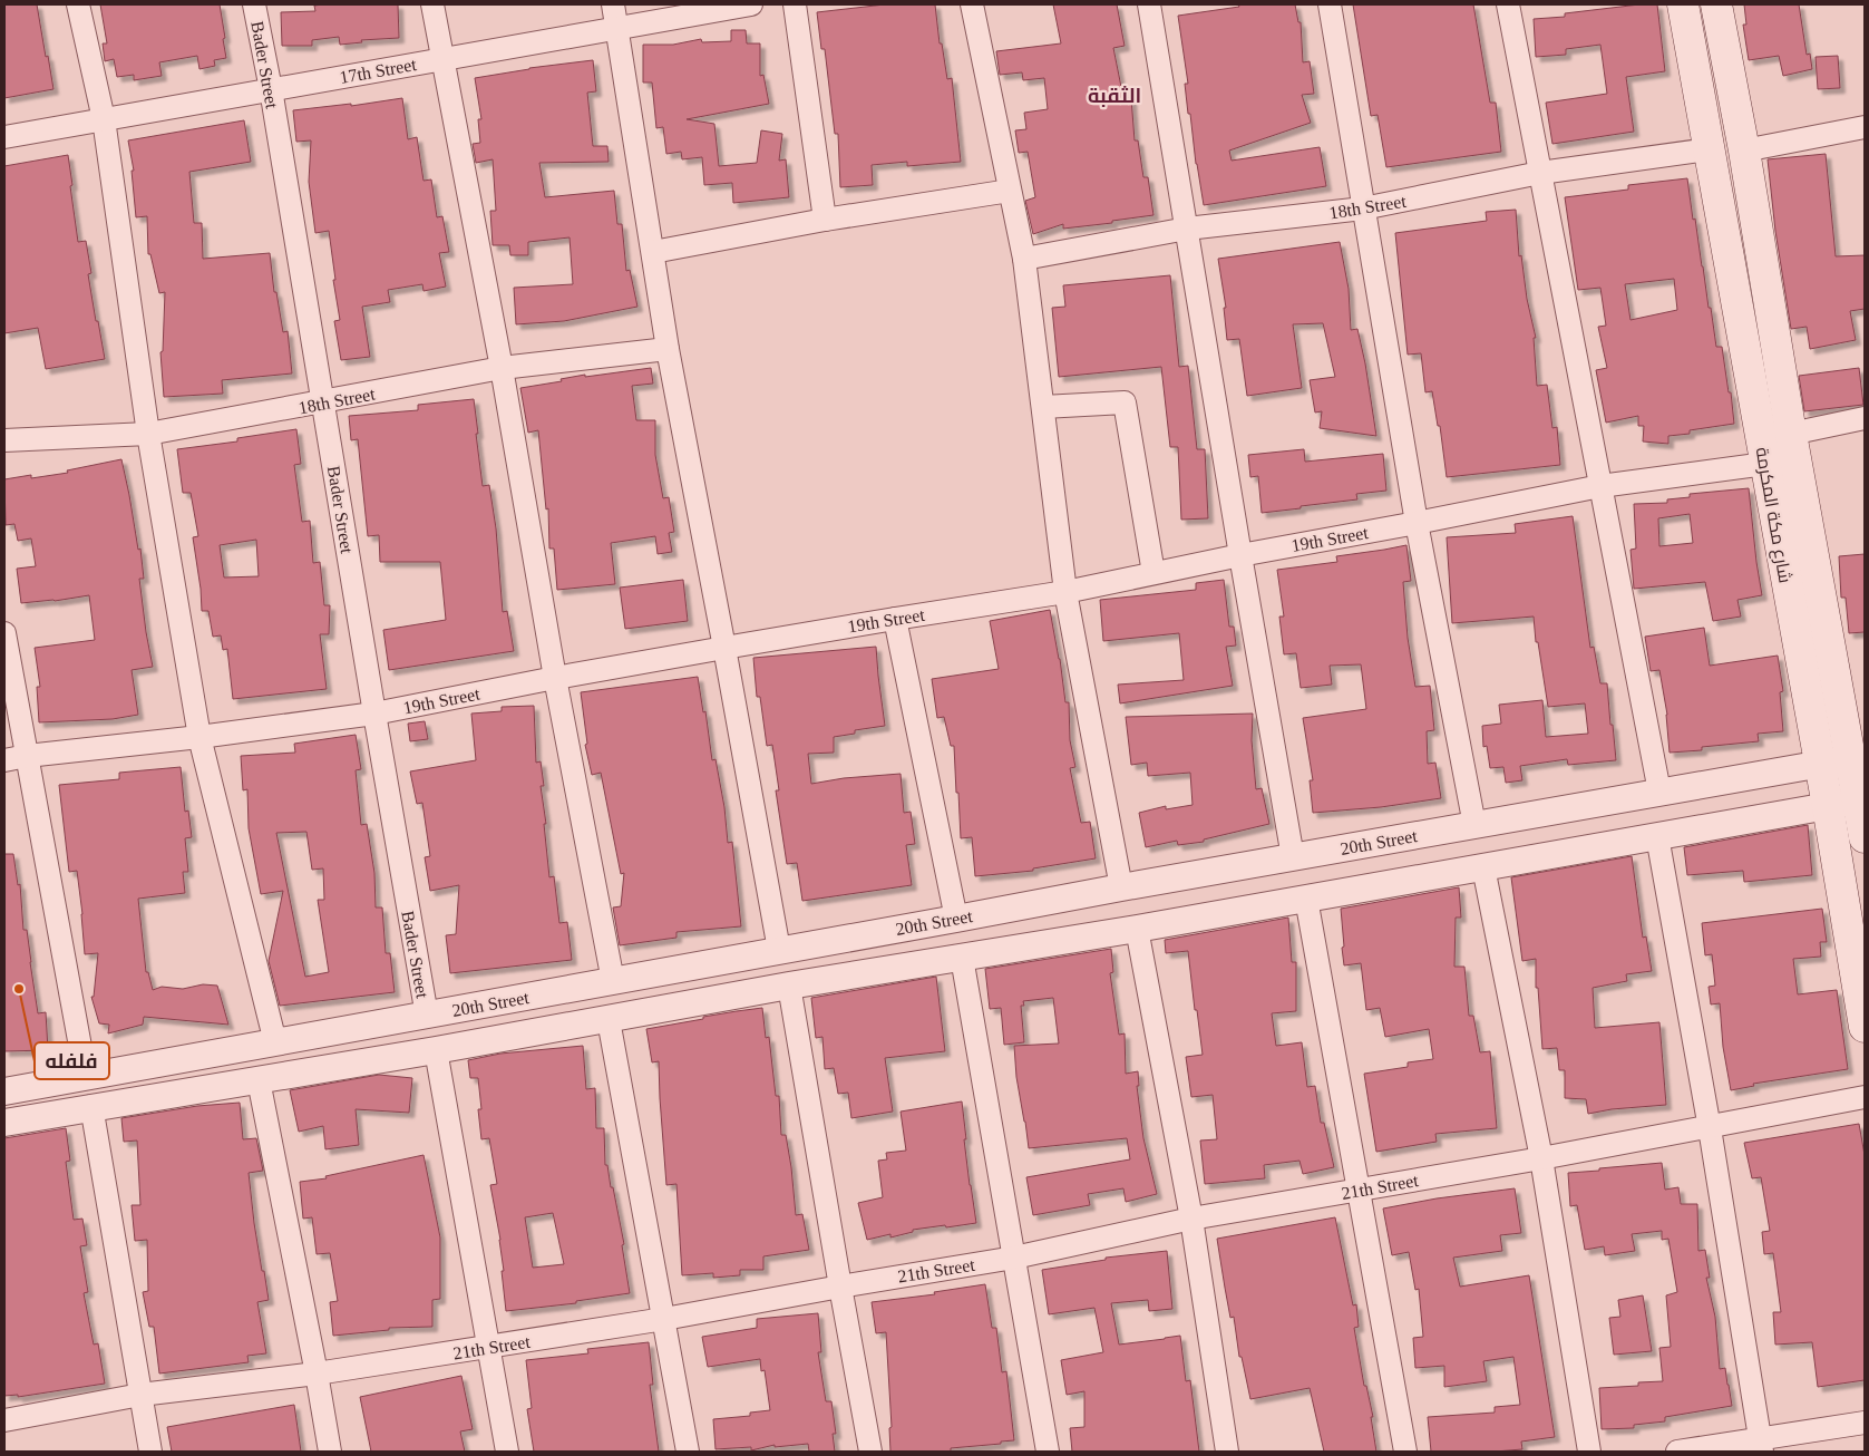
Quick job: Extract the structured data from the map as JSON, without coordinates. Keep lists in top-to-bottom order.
{
  "streets": {
    "main road": ["شارع مكة المكرمة"],
    "street": [
      "Bader Street",
      "17th Street",
      "18th Street",
      "19th Street",
      "20th Street",
      "21th Street"
    ]
  },
  "crossings": [
    ["Bader Street", "17th Street"],
    ["Bader Street", "18th Street"],
    ["Bader Street", "19th Street"],
    ["Bader Street", "20th Street"],
    ["18th Street", "شارع مكة المكرمة"],
    ["شارع مكة المكرمة", "19th Street"],
    ["شارع مكة المكرمة", "20th Street"]
  ],
  "districts": ["الثقبة"],
  "places": ["فلفله"]
}
